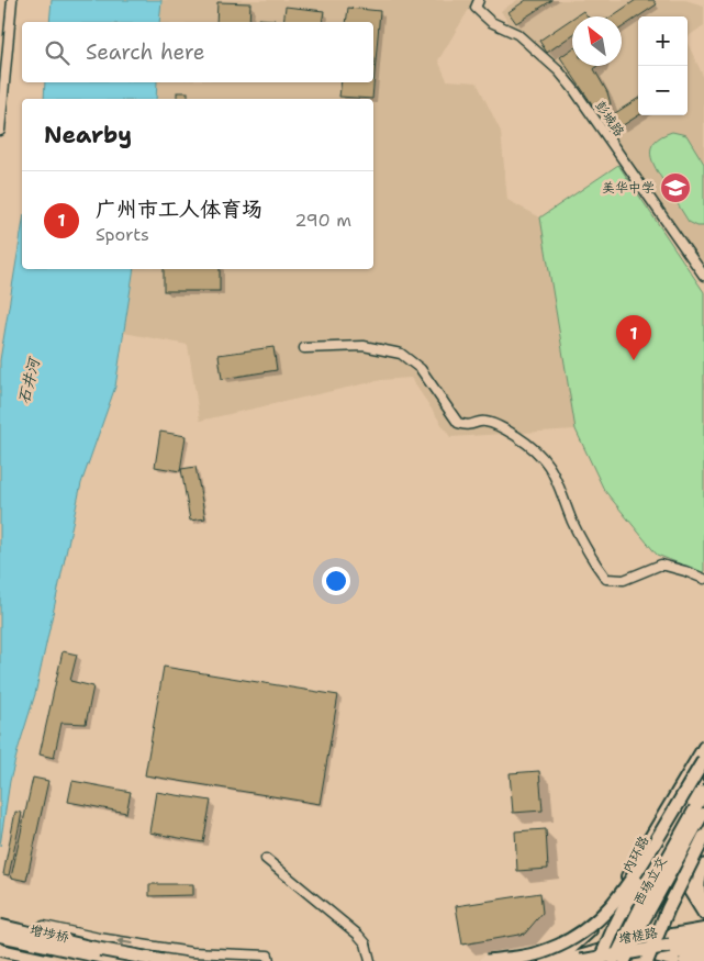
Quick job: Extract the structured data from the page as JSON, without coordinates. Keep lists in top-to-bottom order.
{
  "streets": {
    "highway": ["内环路", "增槎路"],
    "main road": ["西场立交", "增埗桥"],
    "street": ["彭城路"]
  },
  "water": ["石井河"],
  "places": {
    "school or university": ["美华中学"]
  },
  "north": "top left",
  "page": {
    "map_buttons": ["+", "−"],
    "search": "Search here",
    "heading": "Nearby",
    "list": [
      {
        "mark": "1",
        "name": "广州市工人体育场",
        "note": "Sports",
        "value": "290 m"
      }
    ],
    "pins": "1"
  }
}
